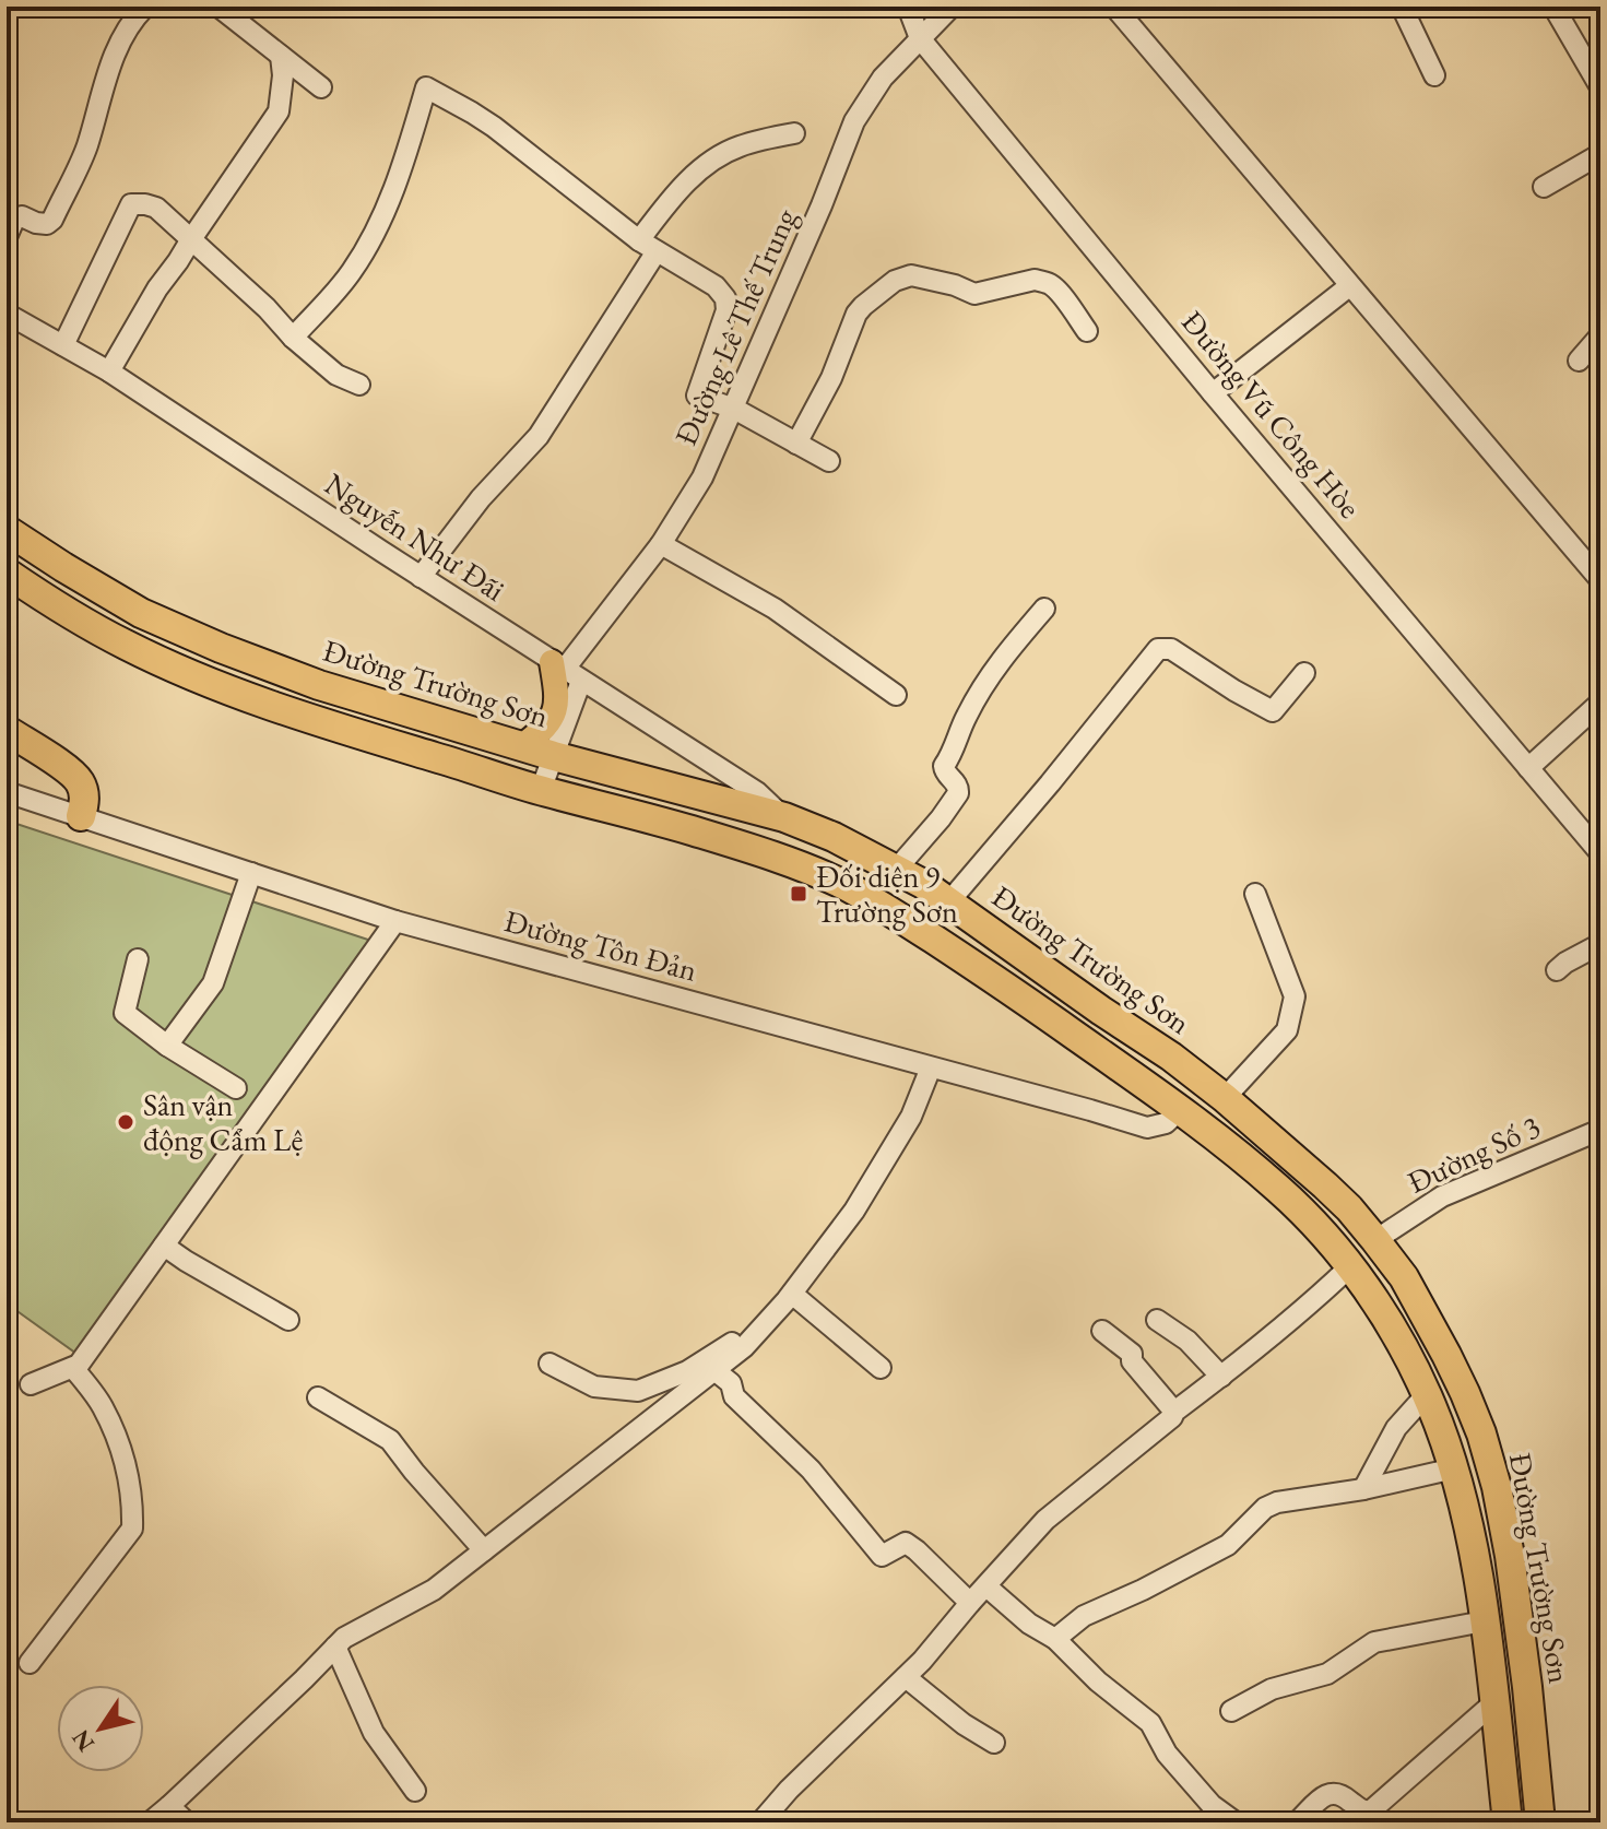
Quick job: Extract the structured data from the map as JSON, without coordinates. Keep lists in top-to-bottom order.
{
  "streets": {
    "highway": ["Đường Trường Sơn"],
    "street": [
      "Đường Lê Thế Trung",
      "Đường Vũ Công Hòe",
      "Nguyễn Như Đãi",
      "Đường Tôn Đản",
      "Đường Số 3"
    ]
  },
  "crossings": [
    ["Đường Lê Thế Trung", "Đường Vũ Công Hòe"],
    ["Đường Lê Thế Trung", "Nguyễn Như Đãi"],
    ["Đường Lê Thế Trung", "Đường Trường Sơn"],
    ["Nguyễn Như Đãi", "Đường Trường Sơn"],
    ["Đường Trường Sơn", "Đường Tôn Đản"],
    ["Đường Trường Sơn", "Đường Số 3"]
  ],
  "places": {
    "transit": ["Đối diện 9 Trường Sơn"],
    "other": ["Sân vận động Cẩm Lệ"]
  },
  "north": "bottom left"
}
